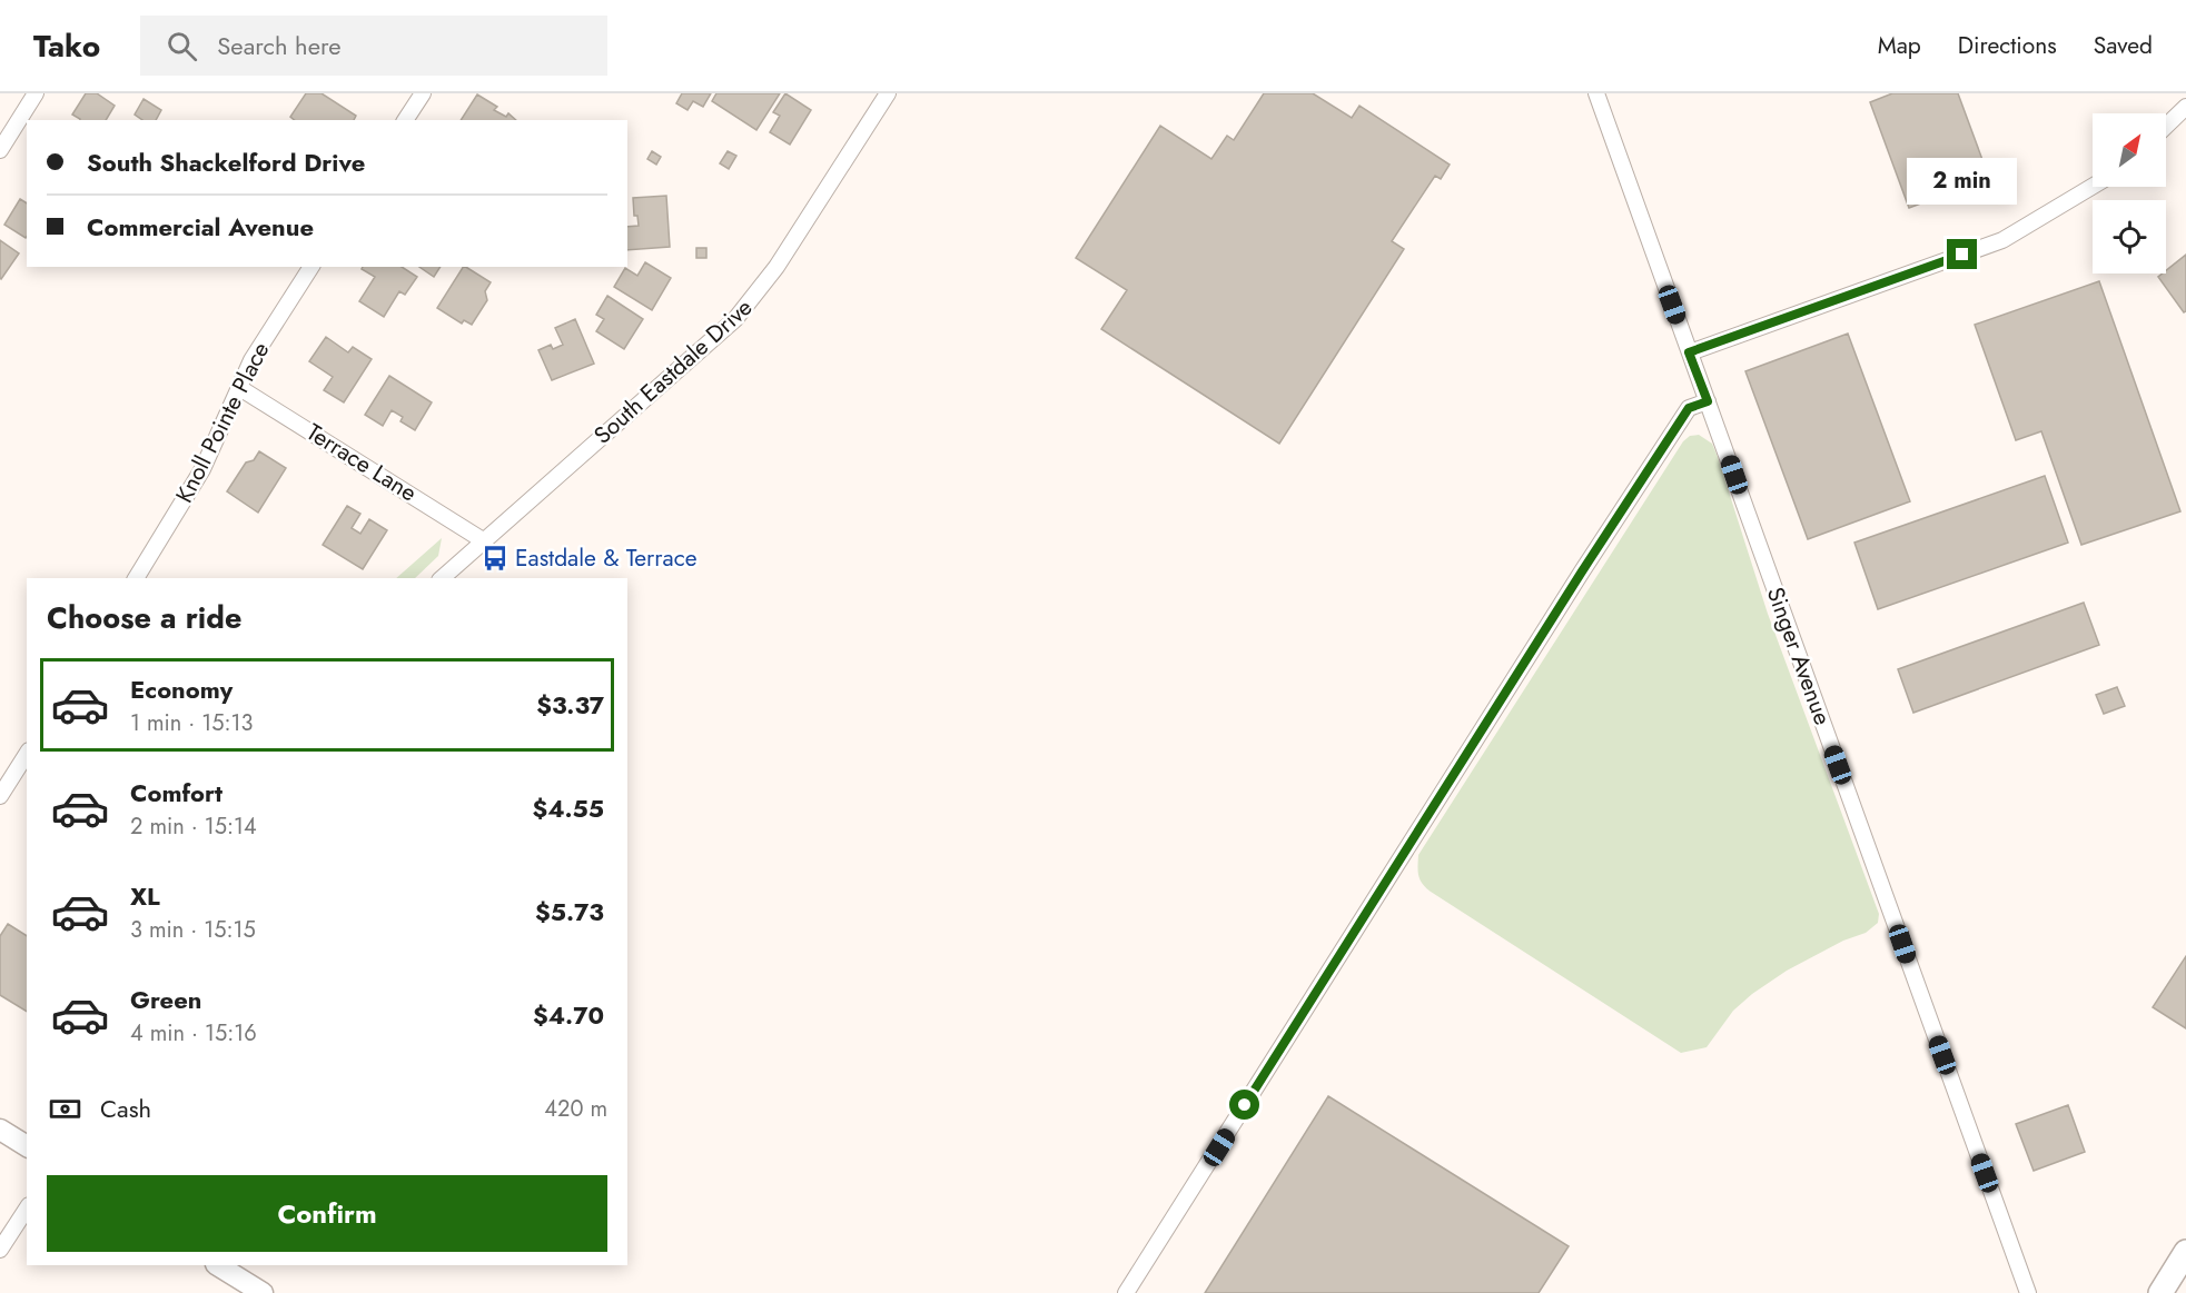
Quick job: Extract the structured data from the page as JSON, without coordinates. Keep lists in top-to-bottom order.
{
  "streets": {
    "street": [
      "South Eastdale Drive",
      "Knoll Pointe Place",
      "Terrace Lane",
      "Singer Avenue"
    ]
  },
  "crossings": [
    ["South Eastdale Drive", "Terrace Lane"],
    ["Knoll Pointe Place", "Terrace Lane"]
  ],
  "places": {
    "bus stop": ["Eastdale & Terrace"]
  },
  "north": "top right",
  "page": {
    "header": "Tako",
    "search": "Search here",
    "nav": ["Map", "Directions", "Saved"],
    "banner": ["South Shackelford Drive", "Commercial Avenue"],
    "bubble": "2 min",
    "heading": "Choose a ride",
    "list": [
      {
        "name": "Economy",
        "note": "1 min · 15:13",
        "value": "$3.37"
      },
      {
        "name": "Comfort",
        "note": "2 min · 15:14",
        "value": "$4.55"
      },
      {
        "name": "XL",
        "note": "3 min · 15:15",
        "value": "$5.73"
      },
      {
        "name": "Green",
        "note": "4 min · 15:16",
        "value": "$4.70"
      }
    ],
    "pay": ["Cash", "420 m"],
    "buttons": "Confirm"
  }
}
